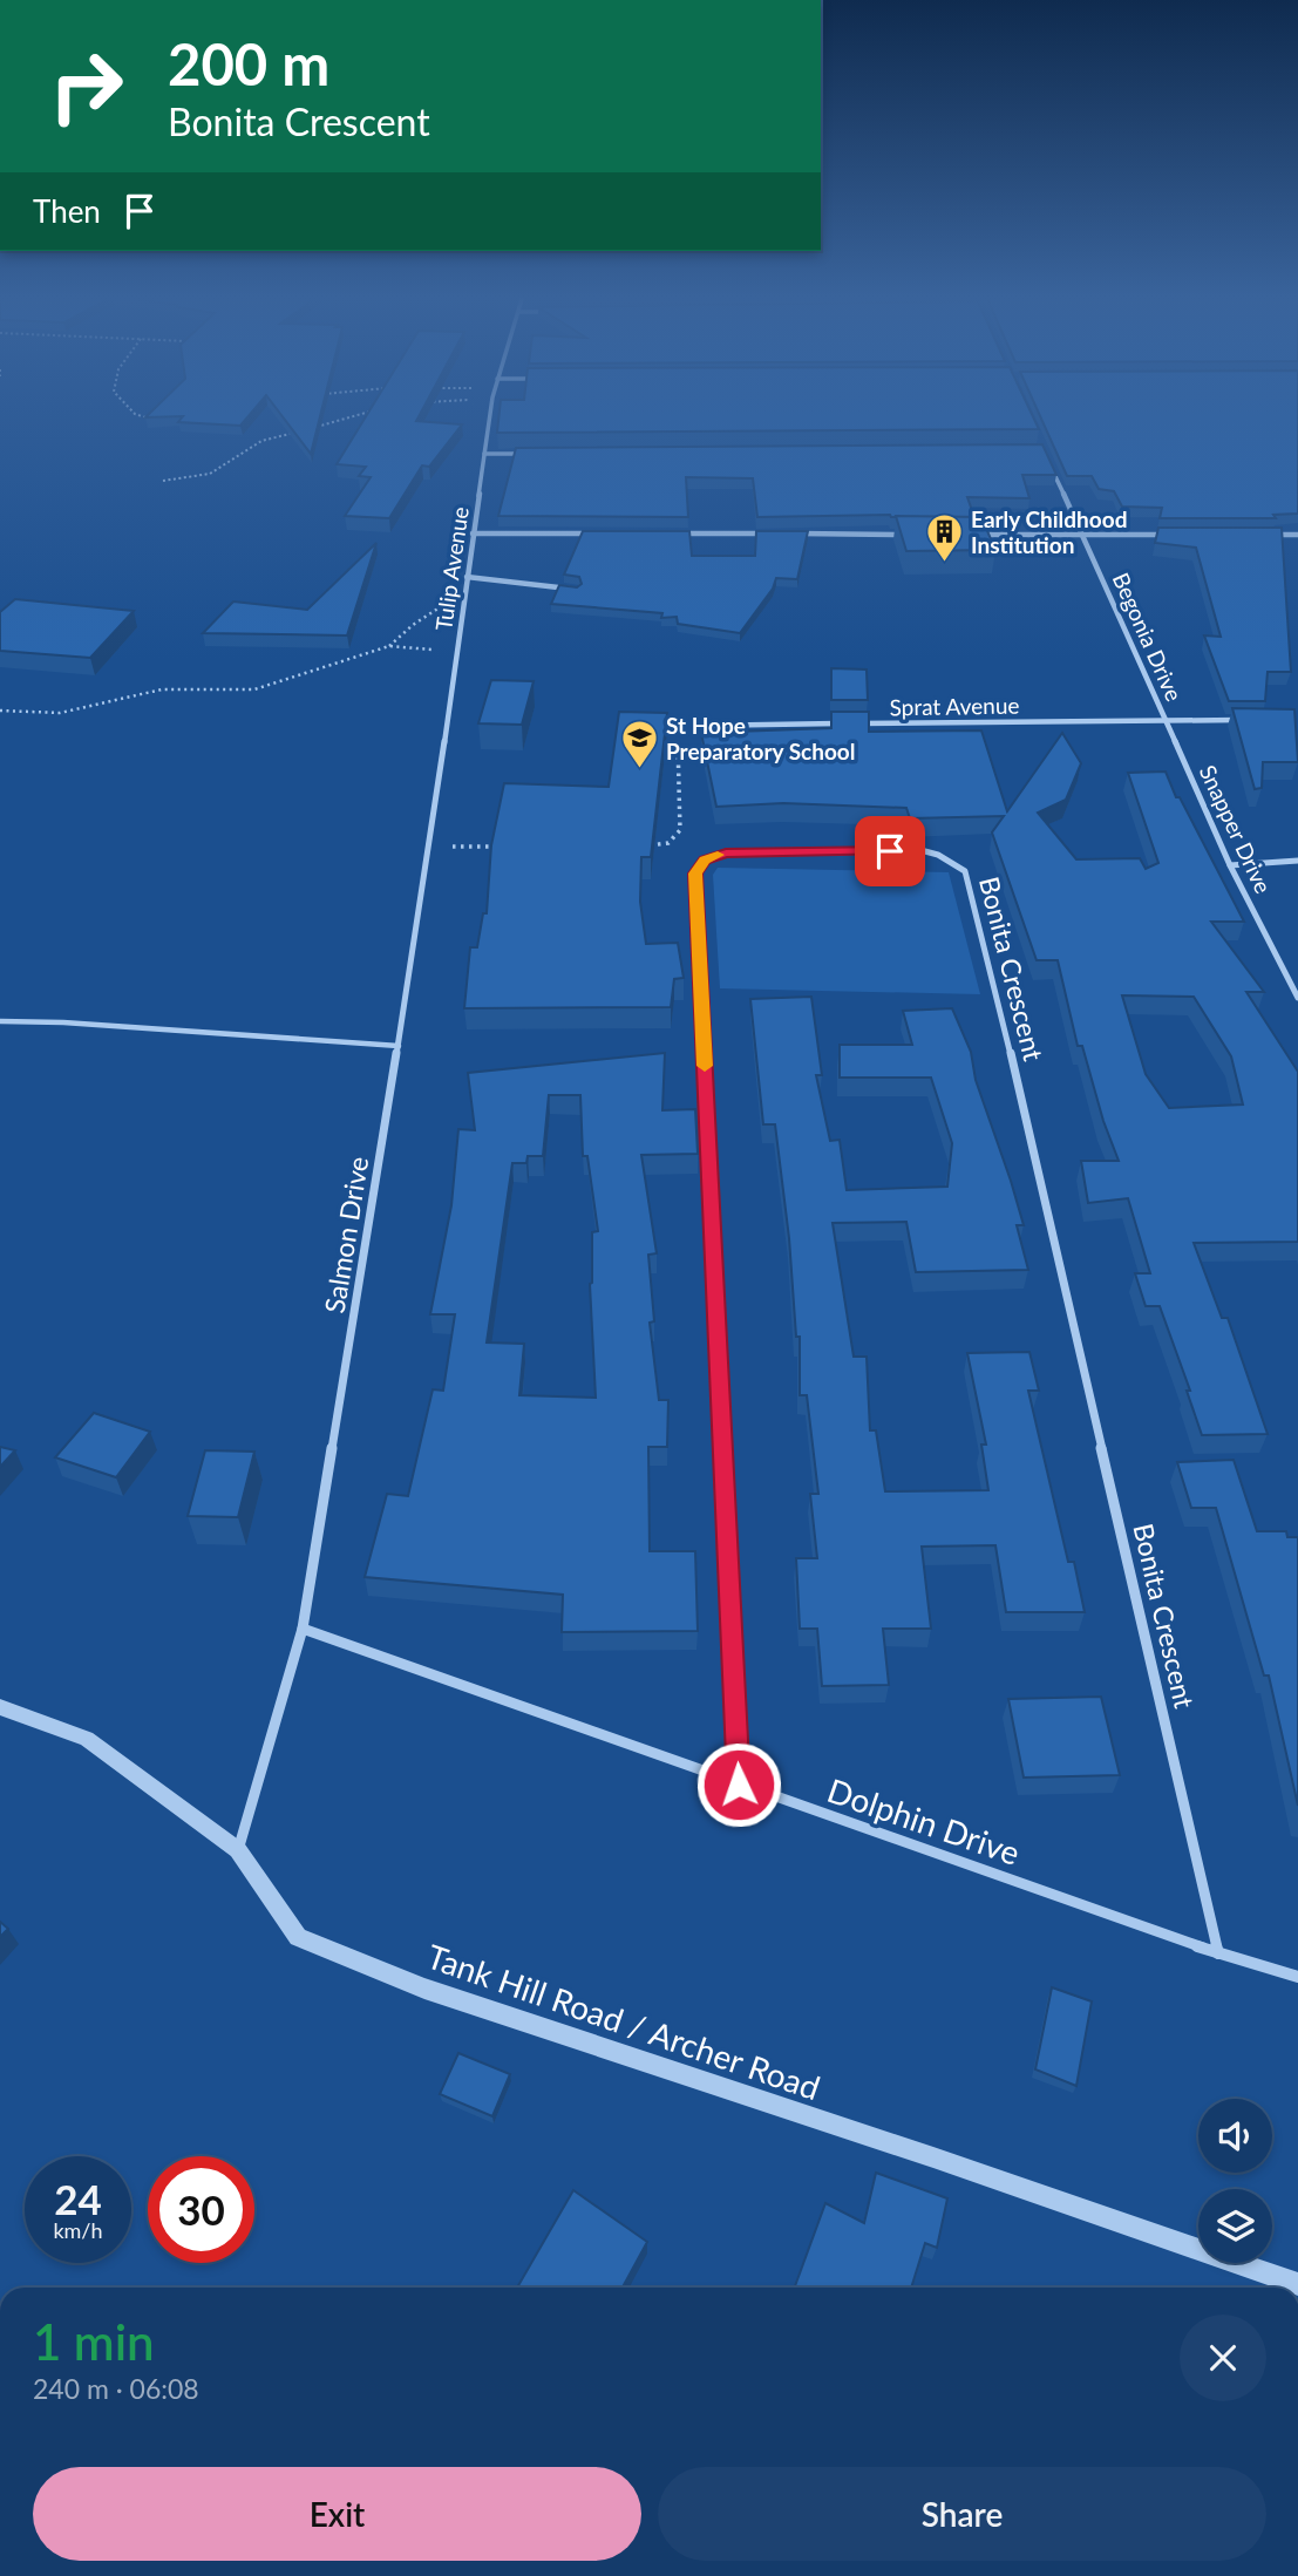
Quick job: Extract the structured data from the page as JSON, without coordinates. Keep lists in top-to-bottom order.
{
  "streets": {
    "street": [
      "Tulip Avenue",
      "Begonia Drive",
      "Sprat Avenue",
      "Snapper Drive",
      "Bonita Crescent",
      "Salmon Drive",
      "Dolphin Drive",
      "Tank Hill Road / Archer Road"
    ]
  },
  "crossings": [
    ["Tulip Avenue", "Salmon Drive"],
    ["Begonia Drive", "Sprat Avenue"],
    ["Begonia Drive", "Snapper Drive"],
    ["Sprat Avenue", "Snapper Drive"],
    ["Bonita Crescent", "Dolphin Drive"],
    ["Salmon Drive", "Dolphin Drive"],
    ["Salmon Drive", "Tank Hill Road / Archer Road"]
  ],
  "places": {
    "building": ["Early Childhood Institution"],
    "school or university": ["St Hope Preparatory School"]
  },
  "page": {
    "turn": ["200 m", "Bonita Crescent"],
    "then": "Then",
    "speed": "24 km/h",
    "limit": "30",
    "heading": ["1 min", "240 m · 06:08"],
    "buttons": ["Exit", "Share"]
  }
}
